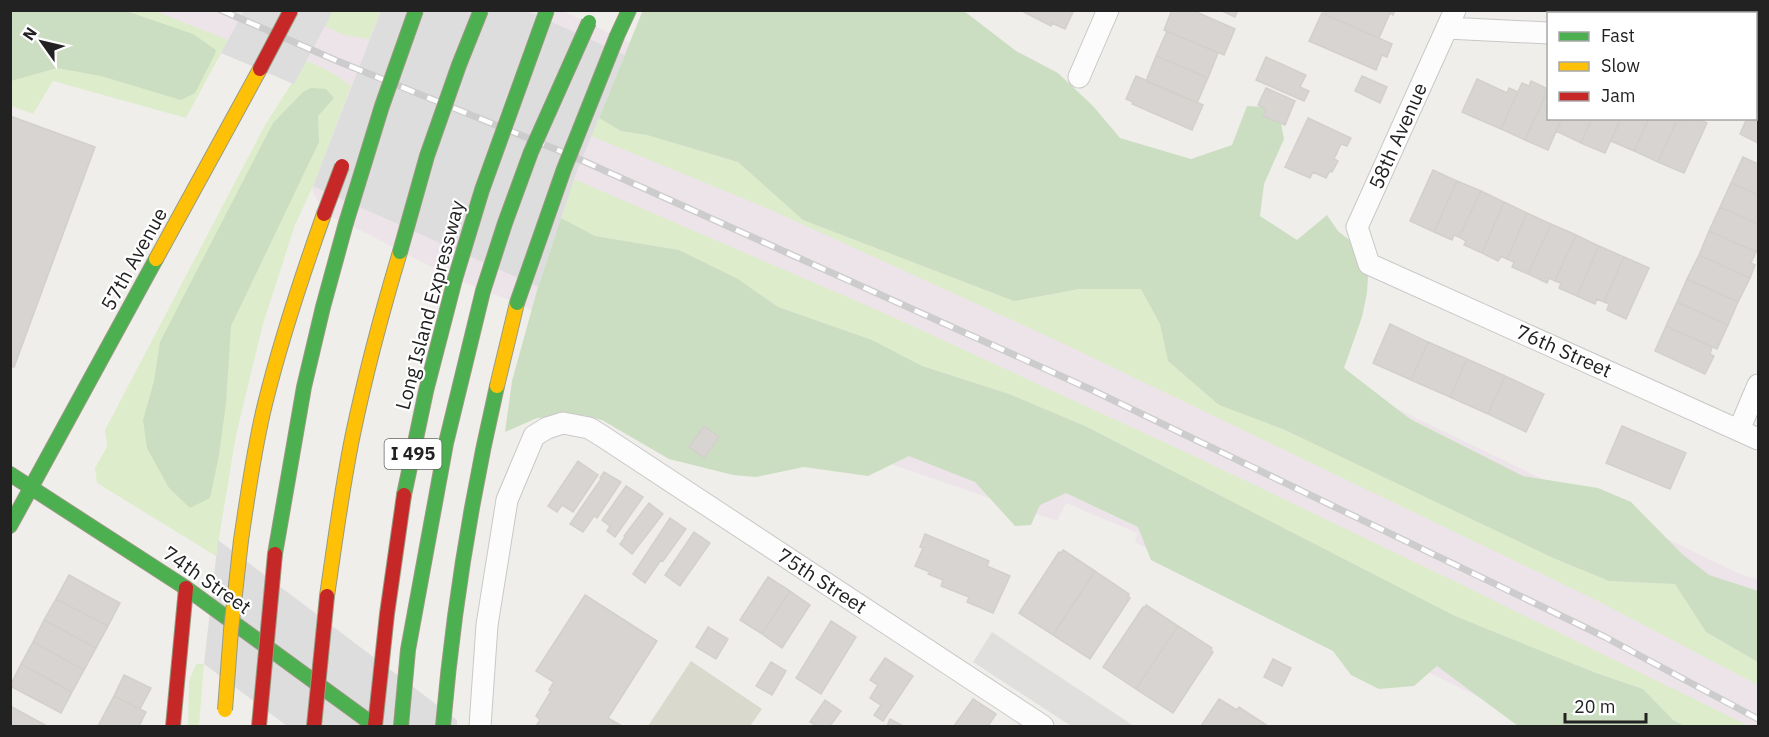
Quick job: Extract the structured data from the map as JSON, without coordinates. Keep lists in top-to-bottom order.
{
  "streets": {
    "main road": [
      "57th Avenue",
      "Long Island Expressway",
      "I 495",
      "74th Street"
    ],
    "street": ["58th Avenue", "76th Street", "75th Street"]
  },
  "crossings": [
    ["58th Avenue", "76th Street"],
    ["57th Avenue", "74th Street"],
    ["Long Island Expressway", "74th Street"]
  ],
  "legend": ["Fast", "Slow", "Jam"],
  "scale_bar": "20 m",
  "north": "top left"
}
